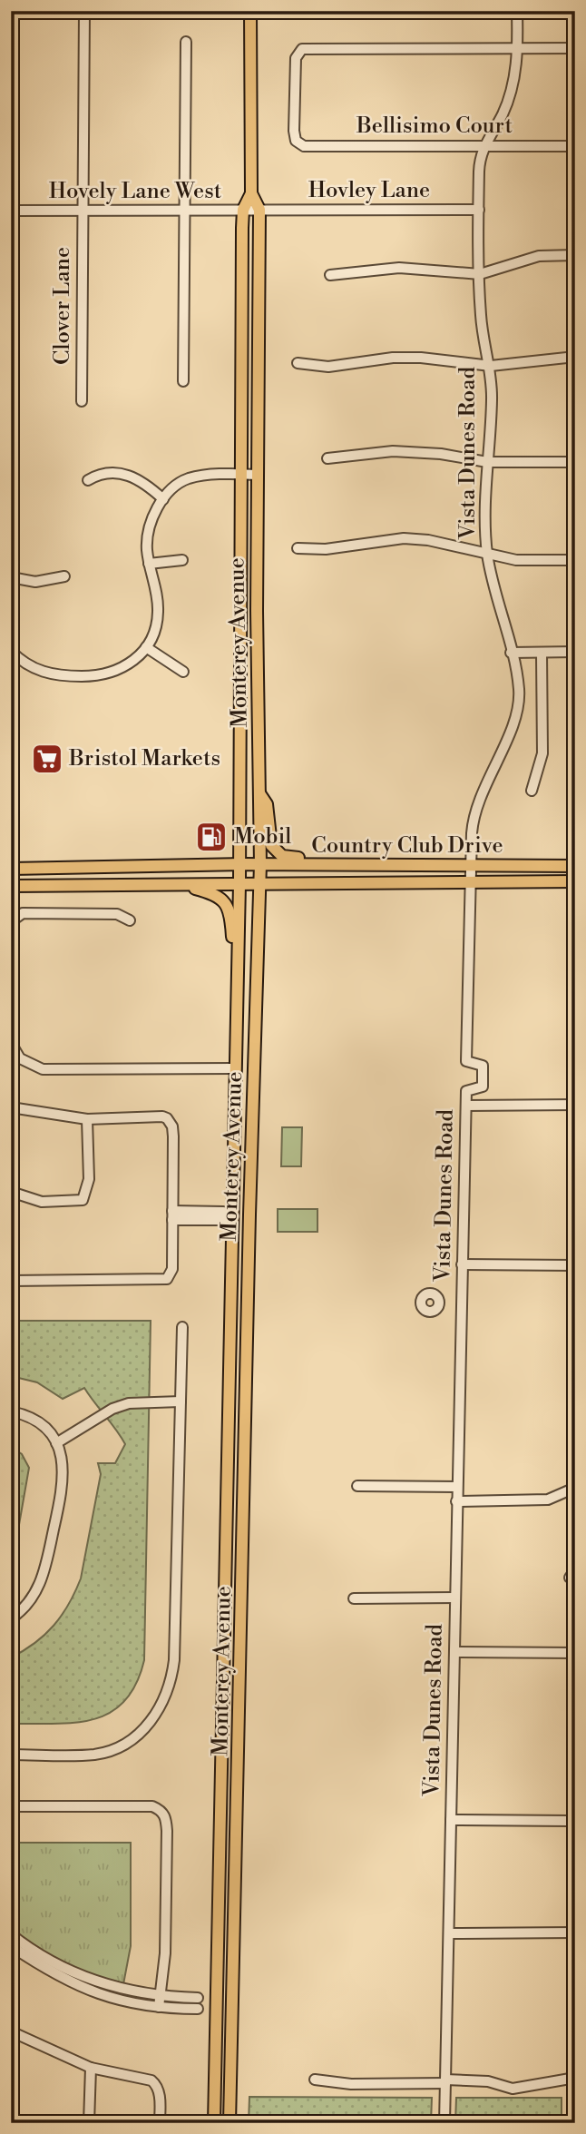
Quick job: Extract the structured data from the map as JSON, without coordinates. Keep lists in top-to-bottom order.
{
  "streets": {
    "main road": ["Monterey Avenue", "Country Club Drive"],
    "street": [
      "Bellisimo Court",
      "Hovley Lane",
      "Hovely Lane West",
      "Clover Lane",
      "Vista Dunes Road"
    ]
  },
  "crossings": [
    ["Bellisimo Court", "Vista Dunes Road"],
    ["Hovley Lane", "Hovely Lane West"],
    ["Hovley Lane", "Vista Dunes Road"],
    ["Hovley Lane", "Monterey Avenue"],
    ["Hovely Lane West", "Clover Lane"],
    ["Hovely Lane West", "Monterey Avenue"],
    ["Vista Dunes Road", "Country Club Drive"],
    ["Monterey Avenue", "Country Club Drive"]
  ],
  "places": {
    "supermarket": ["Bristol Markets"],
    "fuel station": ["Mobil"]
  }
}
